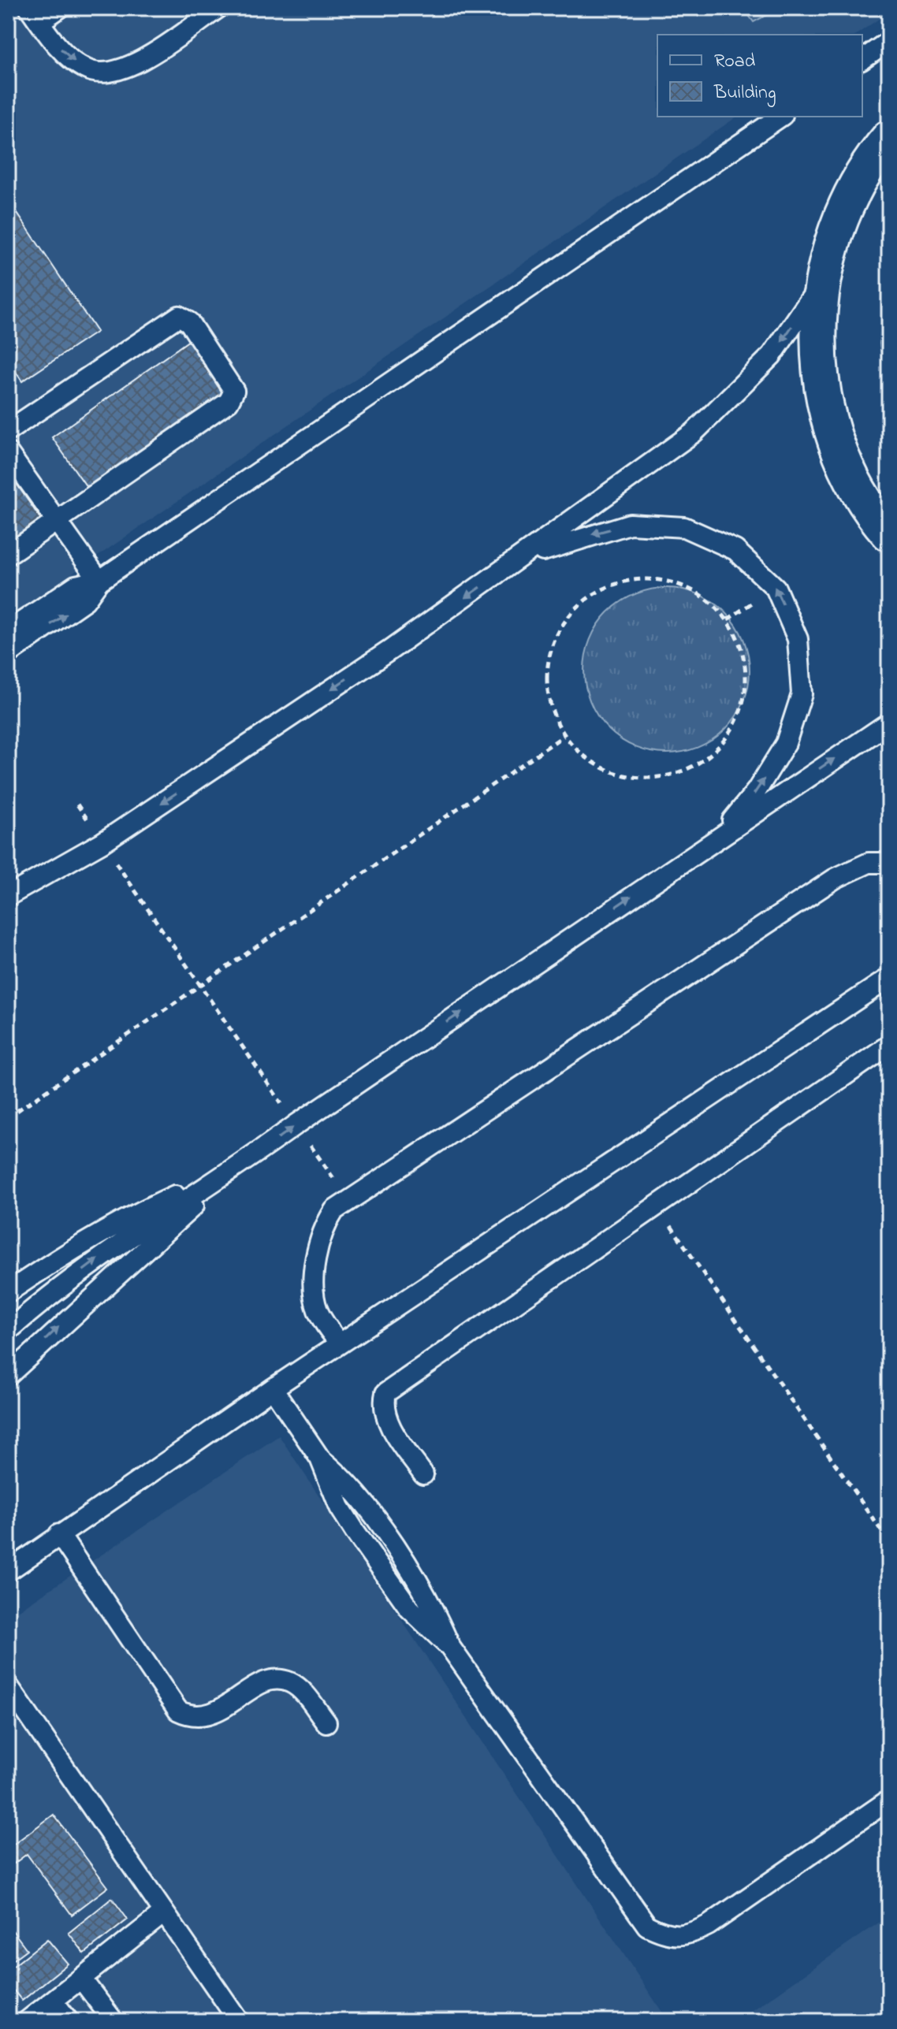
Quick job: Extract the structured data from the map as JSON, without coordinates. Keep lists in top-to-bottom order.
{
  "legend": ["Road", "Building"]
}
